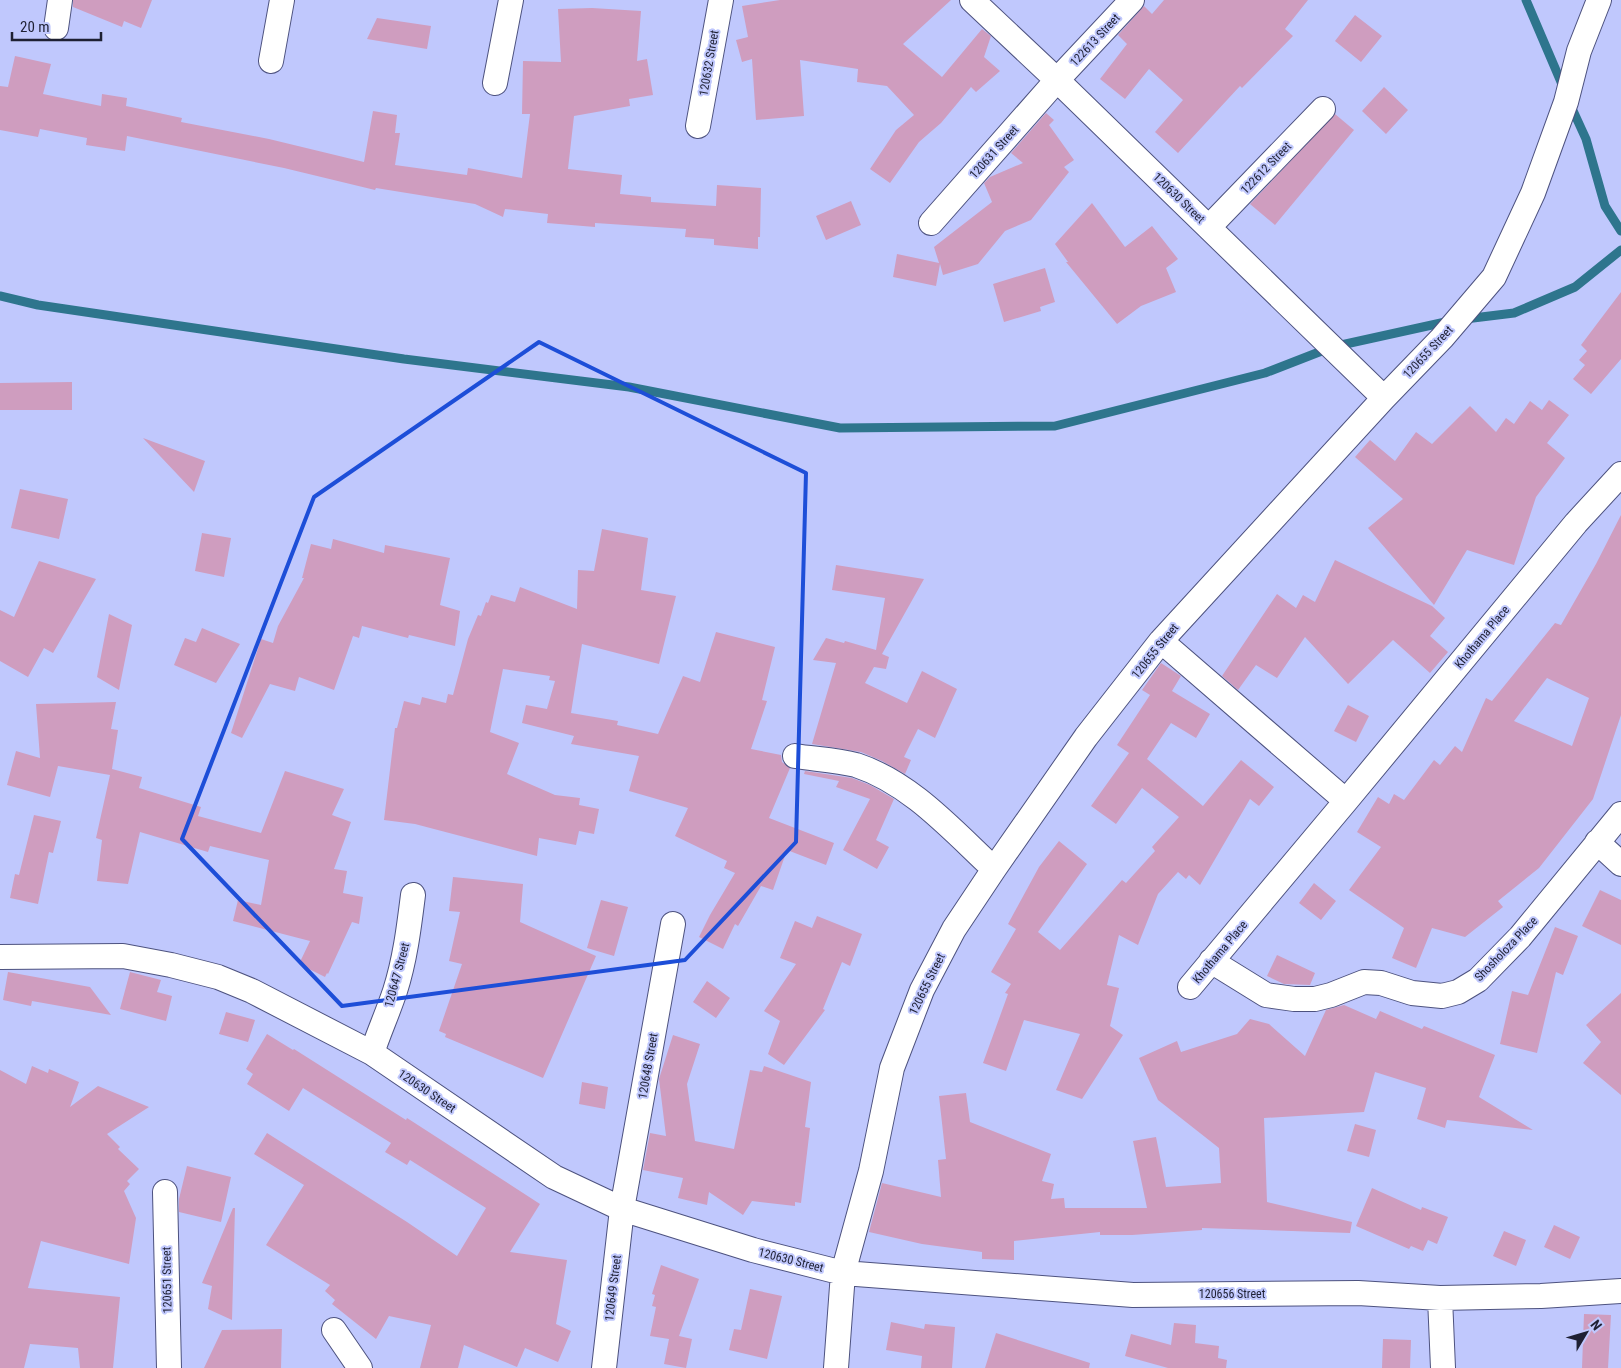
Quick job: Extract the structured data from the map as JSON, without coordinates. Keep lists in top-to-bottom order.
{
  "streets": {
    "street": [
      "122613 Street",
      "120632 Street",
      "120631 Street",
      "122612 Street",
      "120630 Street",
      "120655 Street",
      "Khothama Place",
      "Shosholoza Place",
      "120647 Street",
      "120648 Street",
      "120651 Street",
      "120649 Street",
      "120656 Street"
    ]
  },
  "crossings": [
    ["122613 Street", "120631 Street"],
    ["122613 Street", "120630 Street"],
    ["120631 Street", "120630 Street"],
    ["122612 Street", "120630 Street"],
    ["120630 Street", "120655 Street"],
    ["120630 Street", "120647 Street"],
    ["120630 Street", "120648 Street"],
    ["120630 Street", "120649 Street"],
    ["120630 Street", "120656 Street"],
    ["120655 Street", "120656 Street"],
    ["Khothama Place", "Shosholoza Place"],
    ["120648 Street", "120649 Street"]
  ],
  "scale_bar": "20 m",
  "north": "top right"
}
